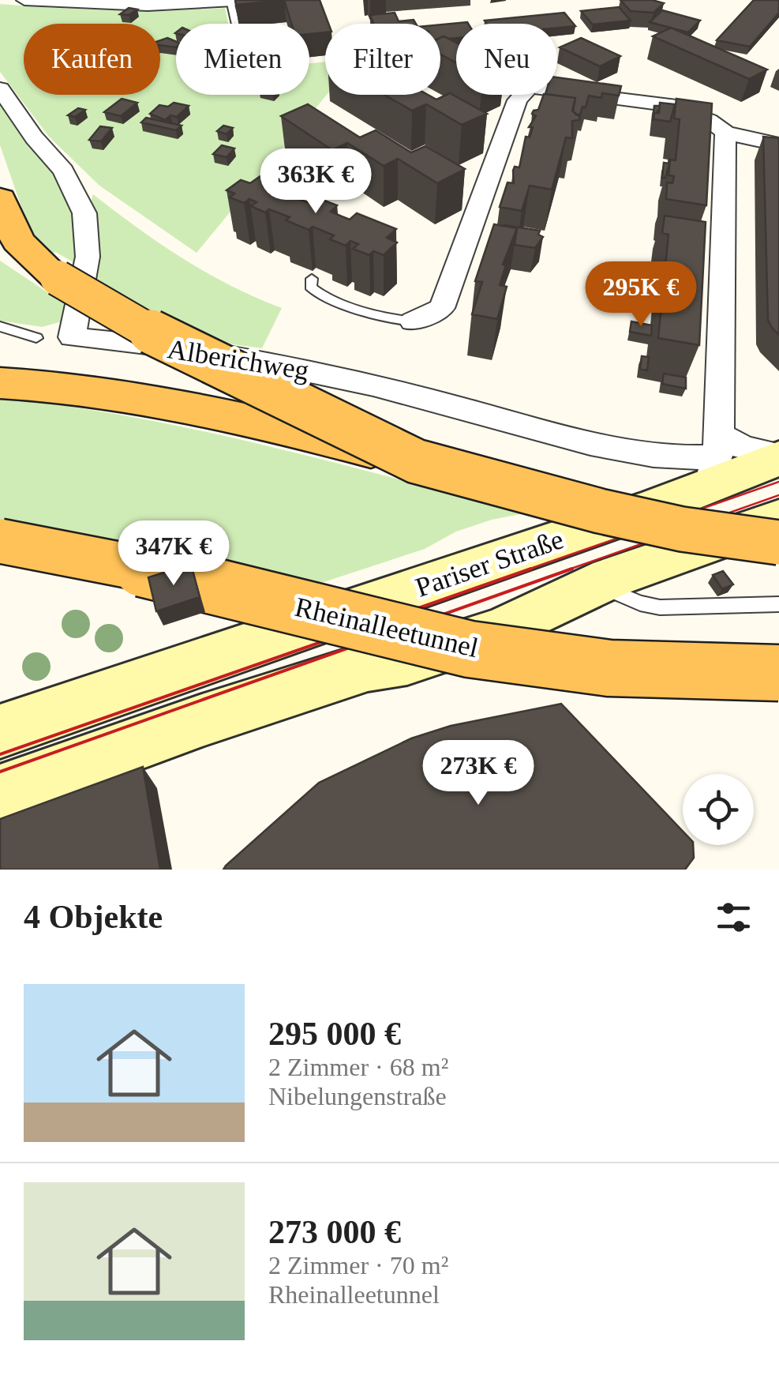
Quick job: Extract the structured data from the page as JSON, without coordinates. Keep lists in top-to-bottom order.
{
  "streets": {
    "highway": ["Rheinalleetunnel"],
    "main road": ["Pariser Straße"],
    "street": ["Alberichweg"]
  },
  "crossings": [
    ["Alberichweg", "Pariser Straße"]
  ],
  "page": {
    "chip": [
      "Kaufen",
      "Mieten",
      "Filter",
      "Neu"
    ],
    "price": [
      "363K €",
      "295K €",
      "347K €",
      "273K €"
    ],
    "heading": "4 Objekte",
    "list": [
      {
        "name": "295 000 €",
        "note": "2 Zimmer · 68 m² · Nibelungenstraße"
      },
      {
        "name": "273 000 €",
        "note": "2 Zimmer · 70 m² · Rheinalleetunnel"
      }
    ]
  }
}
